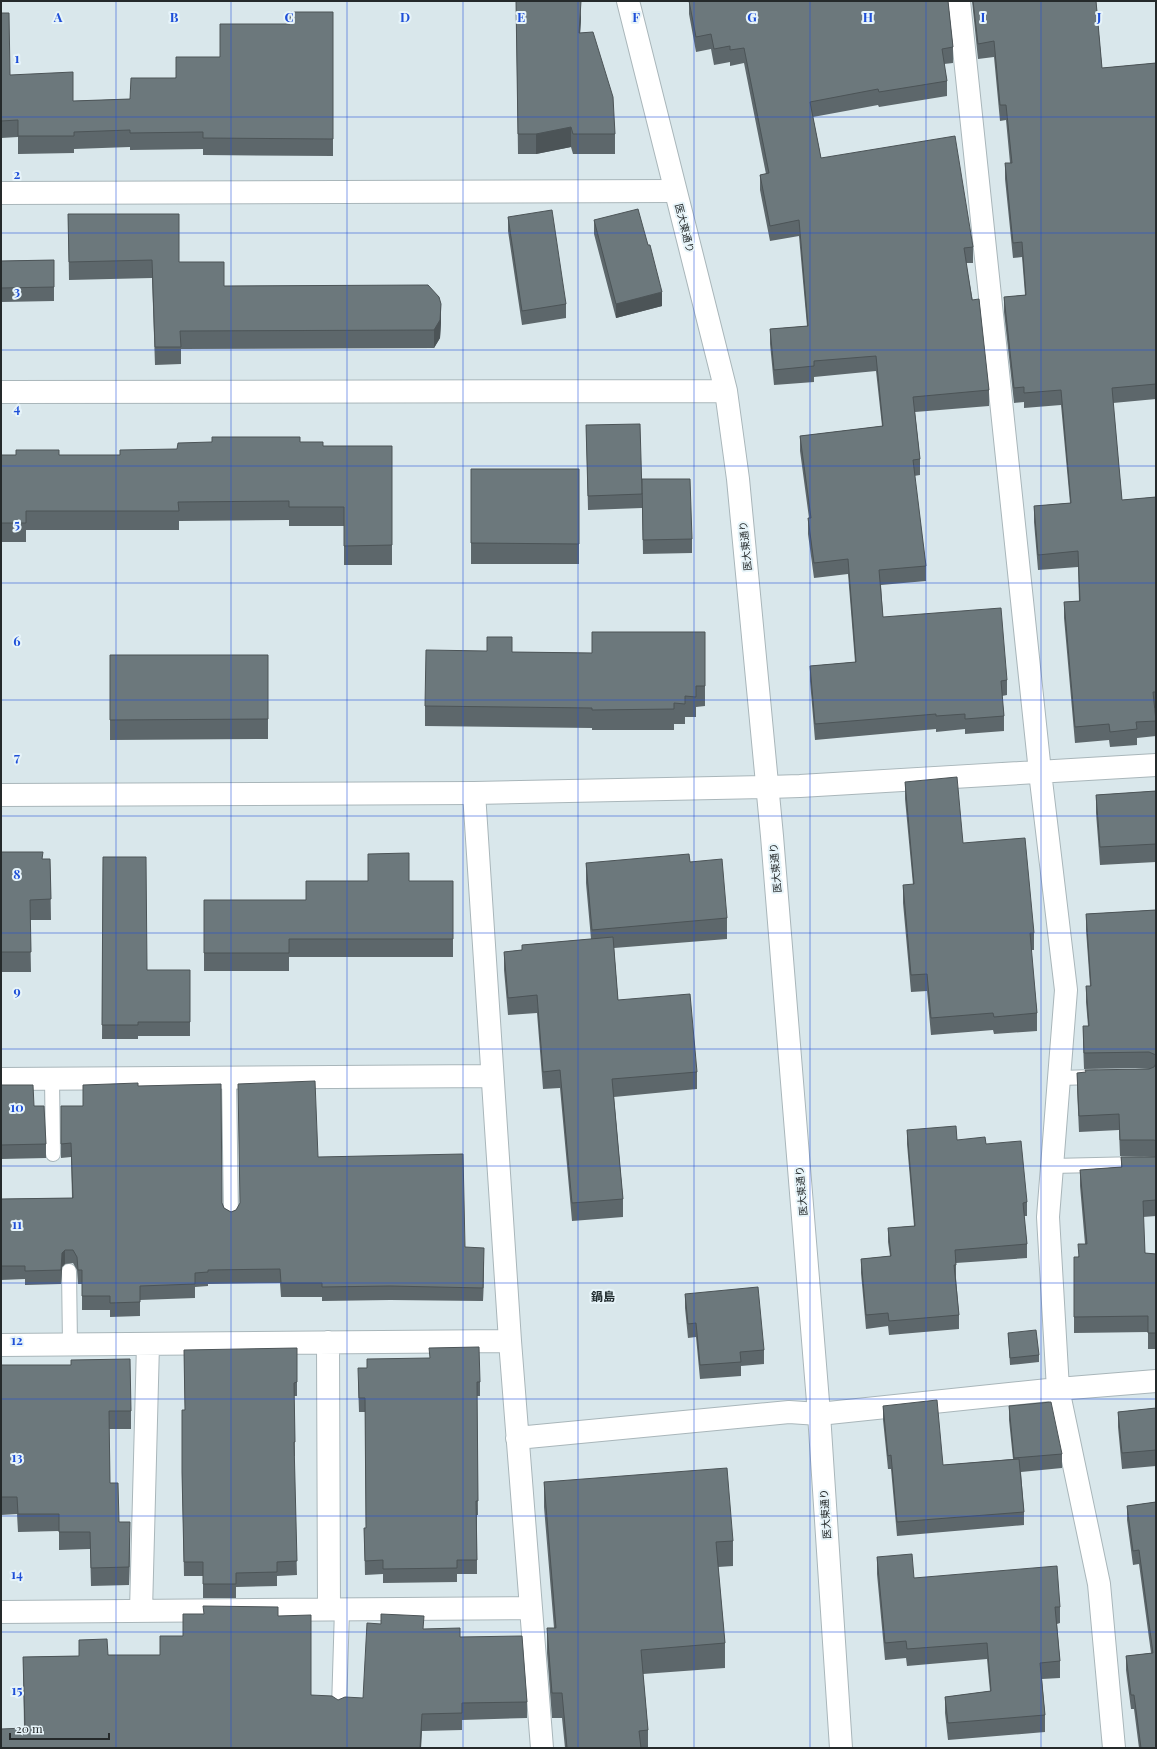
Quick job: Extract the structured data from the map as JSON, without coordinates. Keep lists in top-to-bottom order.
{
  "streets": {
    "street": ["医大東通り"]
  },
  "districts": ["鍋島"],
  "scale_bar": "20 m",
  "grid": {
    "columns": [
      "A",
      "B",
      "C",
      "D",
      "E",
      "F",
      "G",
      "H",
      "I",
      "J"
    ],
    "rows": [
      "1",
      "2",
      "3",
      "4",
      "5",
      "6",
      "7",
      "8",
      "9",
      "10",
      "11",
      "12",
      "13",
      "14",
      "15"
    ]
  }
}
